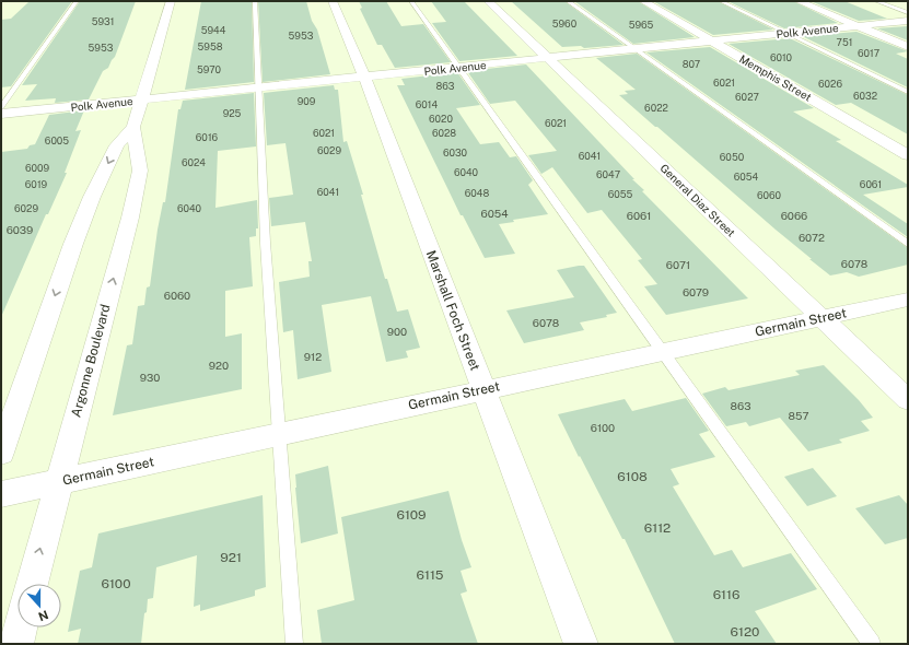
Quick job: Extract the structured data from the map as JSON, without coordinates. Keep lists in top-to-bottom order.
{
  "streets": {
    "street": [
      "Polk Avenue",
      "Memphis Street",
      "General Diaz Street",
      "Marshall Foch Street",
      "Germain Street",
      "Argonne Boulevard"
    ]
  },
  "crossings": [
    ["Polk Avenue", "Memphis Street"],
    ["Polk Avenue", "General Diaz Street"],
    ["Polk Avenue", "Marshall Foch Street"],
    ["Polk Avenue", "Argonne Boulevard"],
    ["General Diaz Street", "Germain Street"],
    ["Marshall Foch Street", "Germain Street"],
    ["Germain Street", "Argonne Boulevard"]
  ],
  "house_numbers": [
    "5931",
    "5960",
    "5965",
    "5944",
    "5953",
    "751",
    "5958",
    "5953",
    "6017",
    "6010",
    "807",
    "5970",
    "6021",
    "6026",
    "863",
    "6032",
    "6027",
    "909",
    "6014",
    "6022",
    "925",
    "6020",
    "6021",
    "6021",
    "6028",
    "6016",
    "6005",
    "6029",
    "6030",
    "6041",
    "6050",
    "6024",
    "6009",
    "6040",
    "6047",
    "6054",
    "6019",
    "6061",
    "6041",
    "6048",
    "6055",
    "6060",
    "6029",
    "6040",
    "6054",
    "6061",
    "6066",
    "6039",
    "6072",
    "6078",
    "6071",
    "6079",
    "6060",
    "6078",
    "900",
    "912",
    "920",
    "930",
    "863",
    "857",
    "6100",
    "6108",
    "6109",
    "6112",
    "921",
    "6115",
    "6100",
    "6116",
    "6120"
  ],
  "north": "bottom"
}
